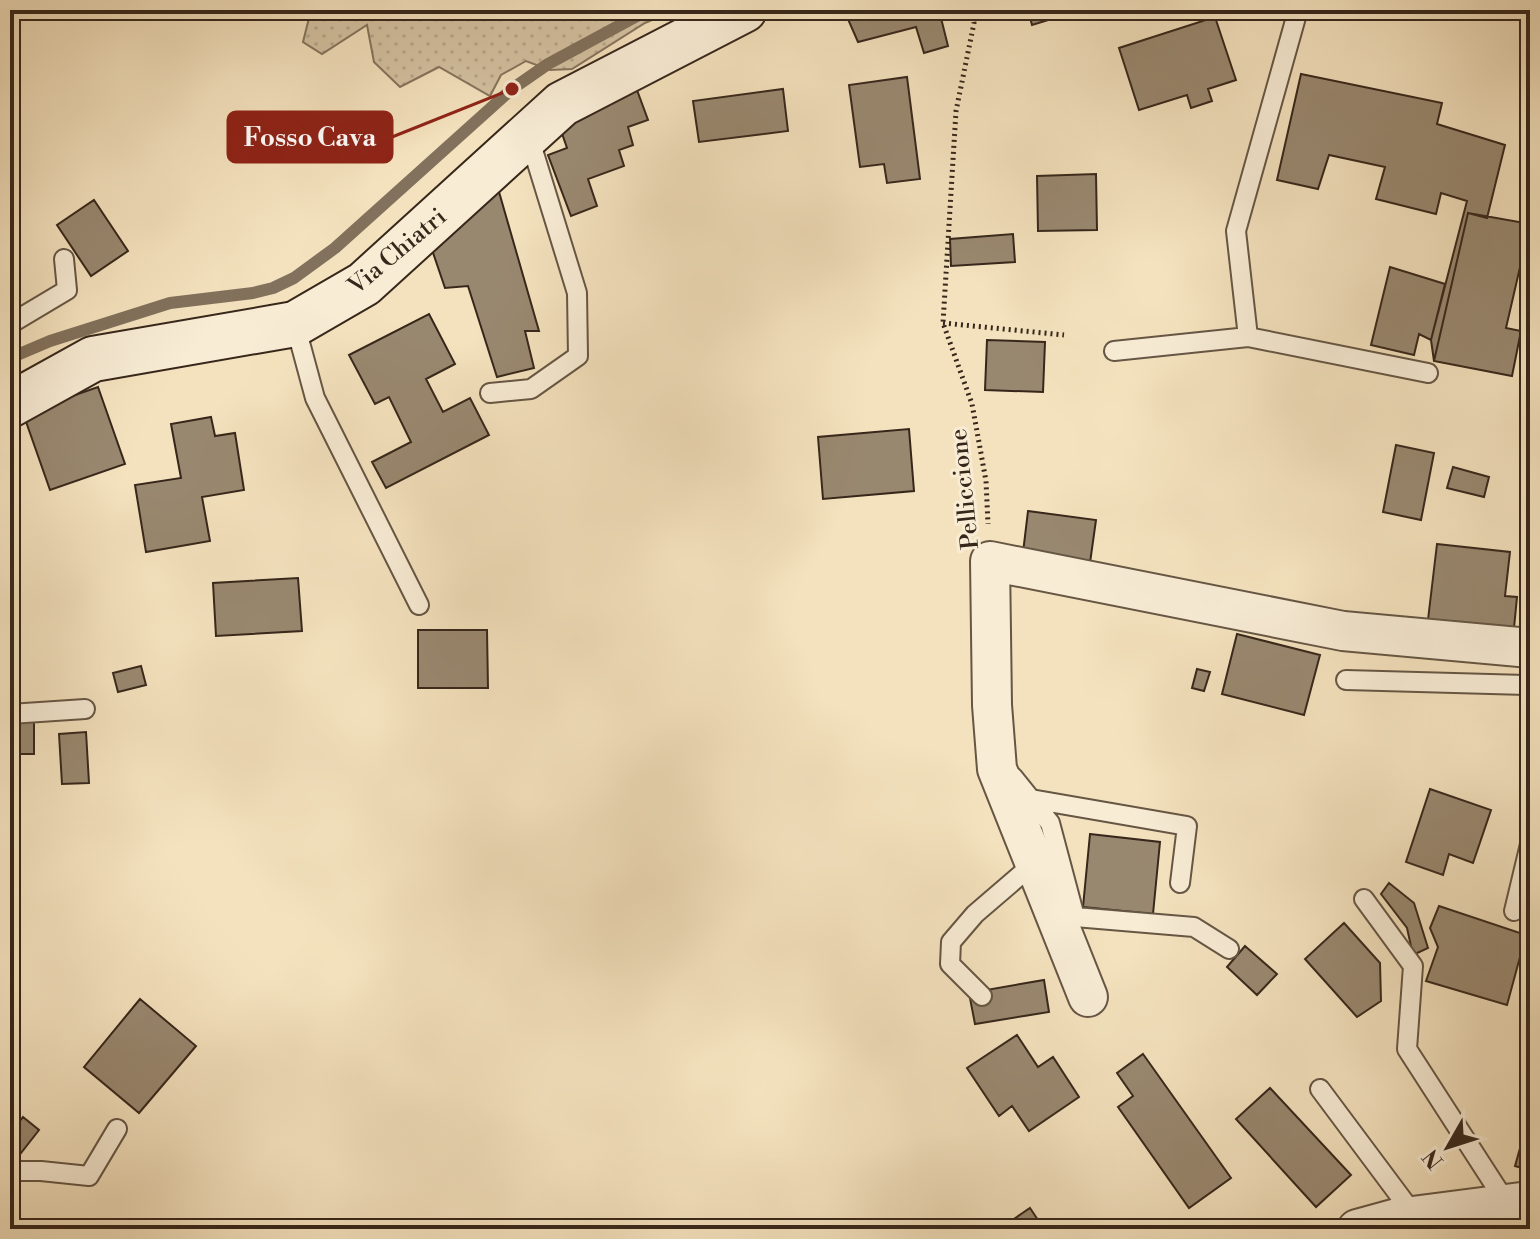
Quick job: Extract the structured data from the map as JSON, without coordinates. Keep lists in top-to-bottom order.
{
  "streets": {
    "street": ["Via Chiatri"],
    "path": ["Pelliccione"]
  },
  "places": ["Fosso Cava"],
  "north": "bottom left"
}
